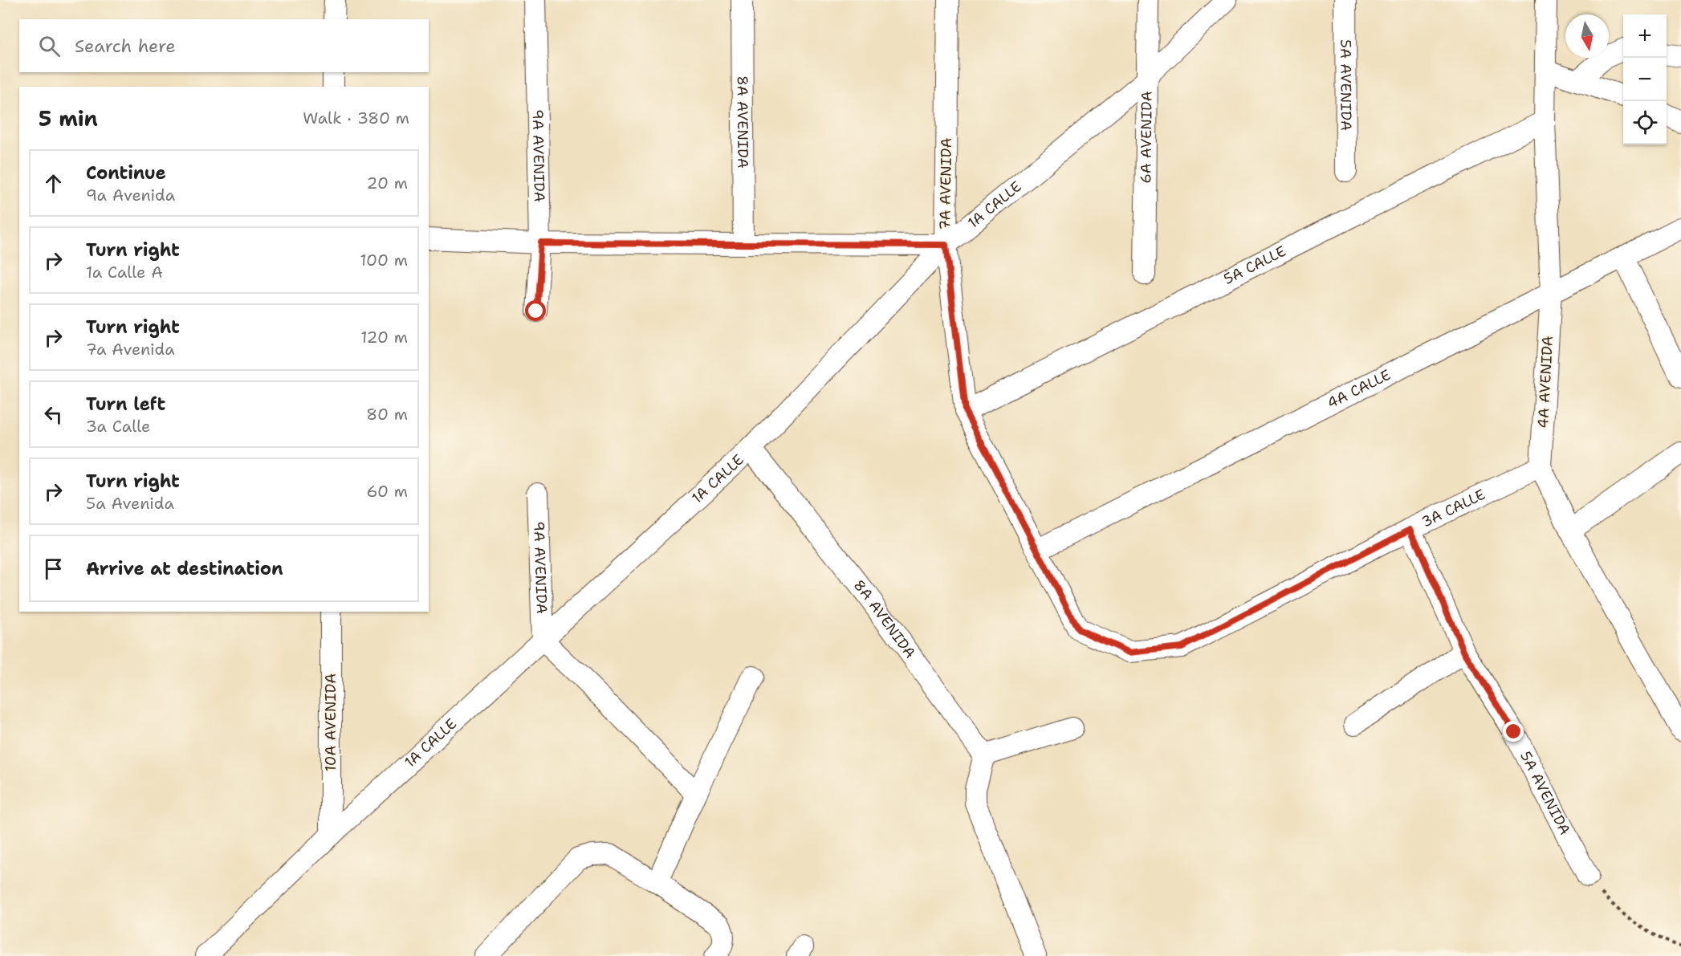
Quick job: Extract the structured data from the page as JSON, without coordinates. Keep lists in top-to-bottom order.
{
  "streets": {
    "street": [
      "5A AVENIDA",
      "8A AVENIDA",
      "6A AVENIDA",
      "9A AVENIDA",
      "7A AVENIDA",
      "1A CALLE",
      "5A CALLE",
      "4A AVENIDA",
      "4A CALLE",
      "3A CALLE",
      "10A AVENIDA"
    ]
  },
  "crossings": [
    ["5A AVENIDA", "3A CALLE"],
    ["8A AVENIDA", "1A CALLE"],
    ["6A AVENIDA", "1A CALLE"],
    ["9A AVENIDA", "1A CALLE"],
    ["7A AVENIDA", "1A CALLE"],
    ["7A AVENIDA", "5A CALLE"],
    ["7A AVENIDA", "4A CALLE"],
    ["7A AVENIDA", "3A CALLE"],
    ["1A CALLE", "10A AVENIDA"],
    ["5A CALLE", "4A AVENIDA"],
    ["4A AVENIDA", "4A CALLE"],
    ["4A AVENIDA", "3A CALLE"]
  ],
  "north": "bottom",
  "page": {
    "map_buttons": ["+", "−"],
    "search": "Search here",
    "heading": ["5 min", "Walk · 380 m"],
    "list": [
      ["Continue", "9a Avenida", "20 m"],
      ["Turn right", "1a Calle A", "100 m"],
      ["Turn right", "7a Avenida", "120 m"],
      ["Turn left", "3a Calle", "80 m"],
      ["Turn right", "5a Avenida", "60 m"],
      "Arrive at destination"
    ]
  }
}
